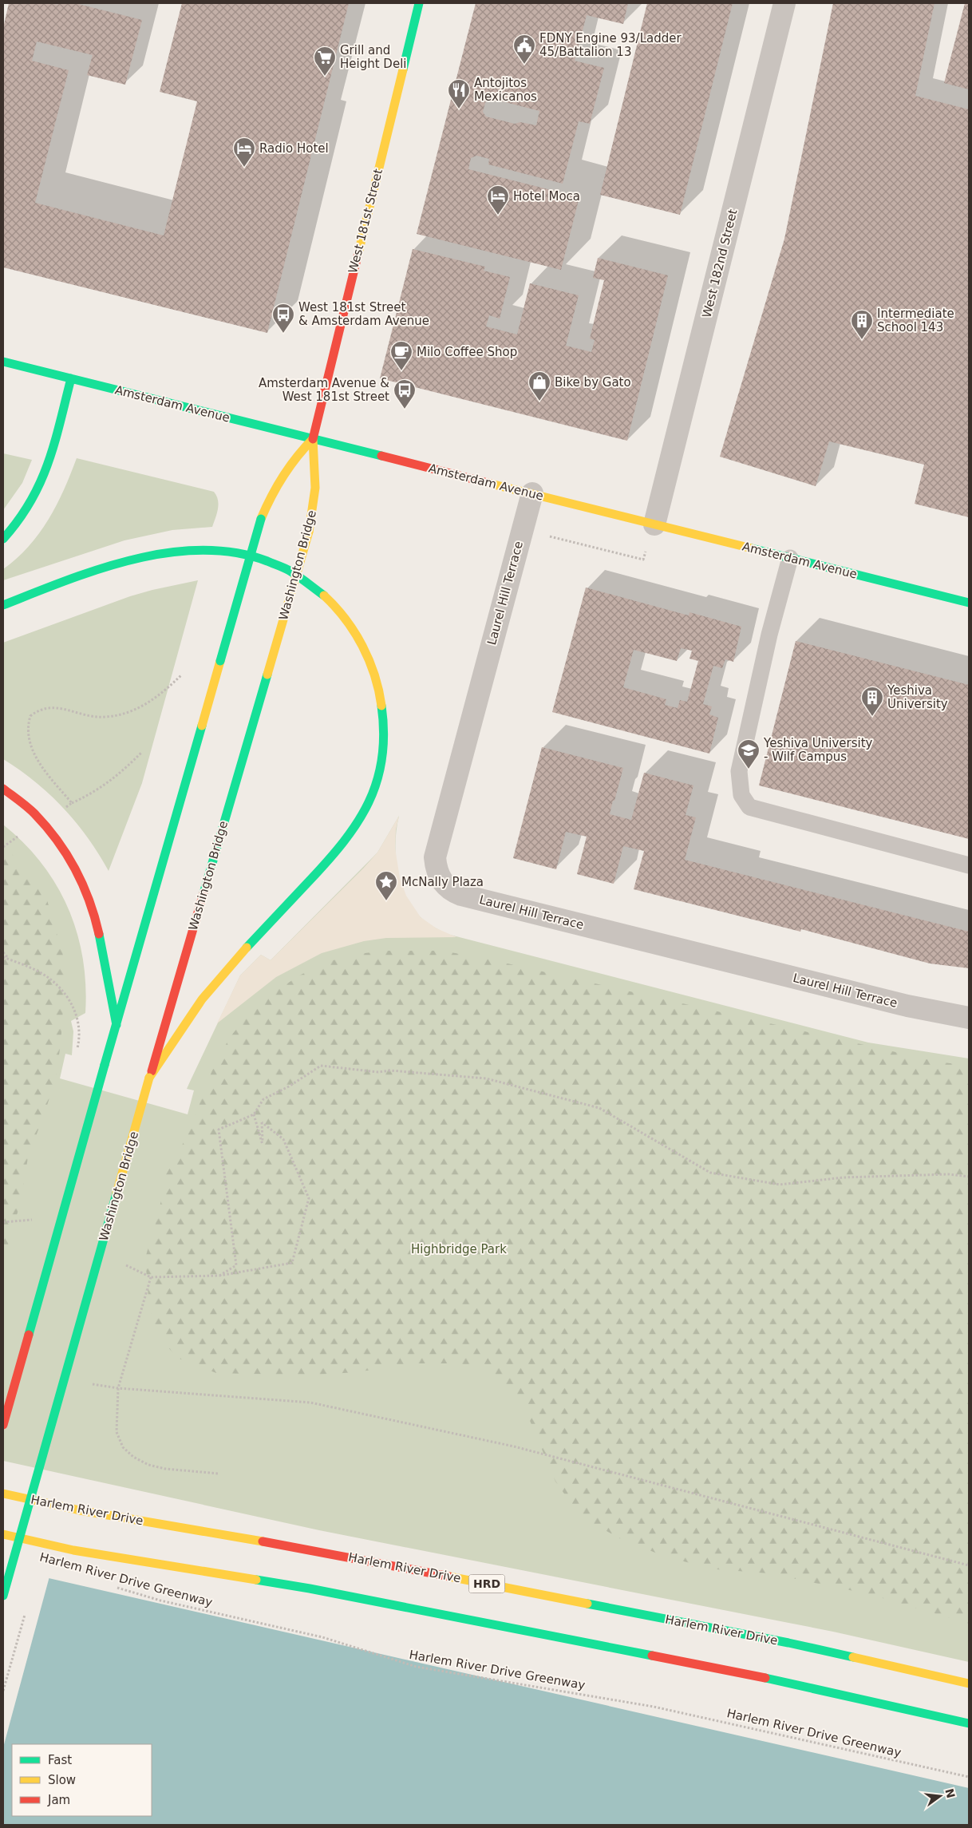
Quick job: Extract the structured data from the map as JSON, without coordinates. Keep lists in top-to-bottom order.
{
  "streets": {
    "main road": [
      "West 181st Street",
      "Amsterdam Avenue",
      "Washington Bridge",
      "Harlem River Drive",
      "HRD"
    ],
    "street": ["West 182nd Street", "Laurel Hill Terrace"],
    "path": ["Harlem River Drive Greenway"]
  },
  "crossings": [
    ["West 181st Street", "Amsterdam Avenue"],
    ["West 181st Street", "Washington Bridge"],
    ["West 182nd Street", "Amsterdam Avenue"],
    ["Amsterdam Avenue", "Washington Bridge"],
    ["Amsterdam Avenue", "Laurel Hill Terrace"]
  ],
  "parks": ["Highbridge Park"],
  "places": {
    "public building": ["FDNY Engine 93/Ladder 45/Battalion 13"],
    "supermarket": ["Grill and Height Deli"],
    "restaurant": ["Antojitos Mexicanos"],
    "hotel": ["Radio Hotel", "Hotel Moca"],
    "bus stop": ["West 181st Street & Amsterdam Avenue", "Amsterdam Avenue & West 181st Street"],
    "building": ["Intermediate School 143", "Yeshiva University"],
    "cafe": ["Milo Coffee Shop"],
    "shop": ["Bike by Gato"],
    "school or university": ["Yeshiva University - Wilf Campus"],
    "place": ["McNally Plaza"]
  },
  "legend": ["Fast", "Slow", "Jam"],
  "north": "right"
}
